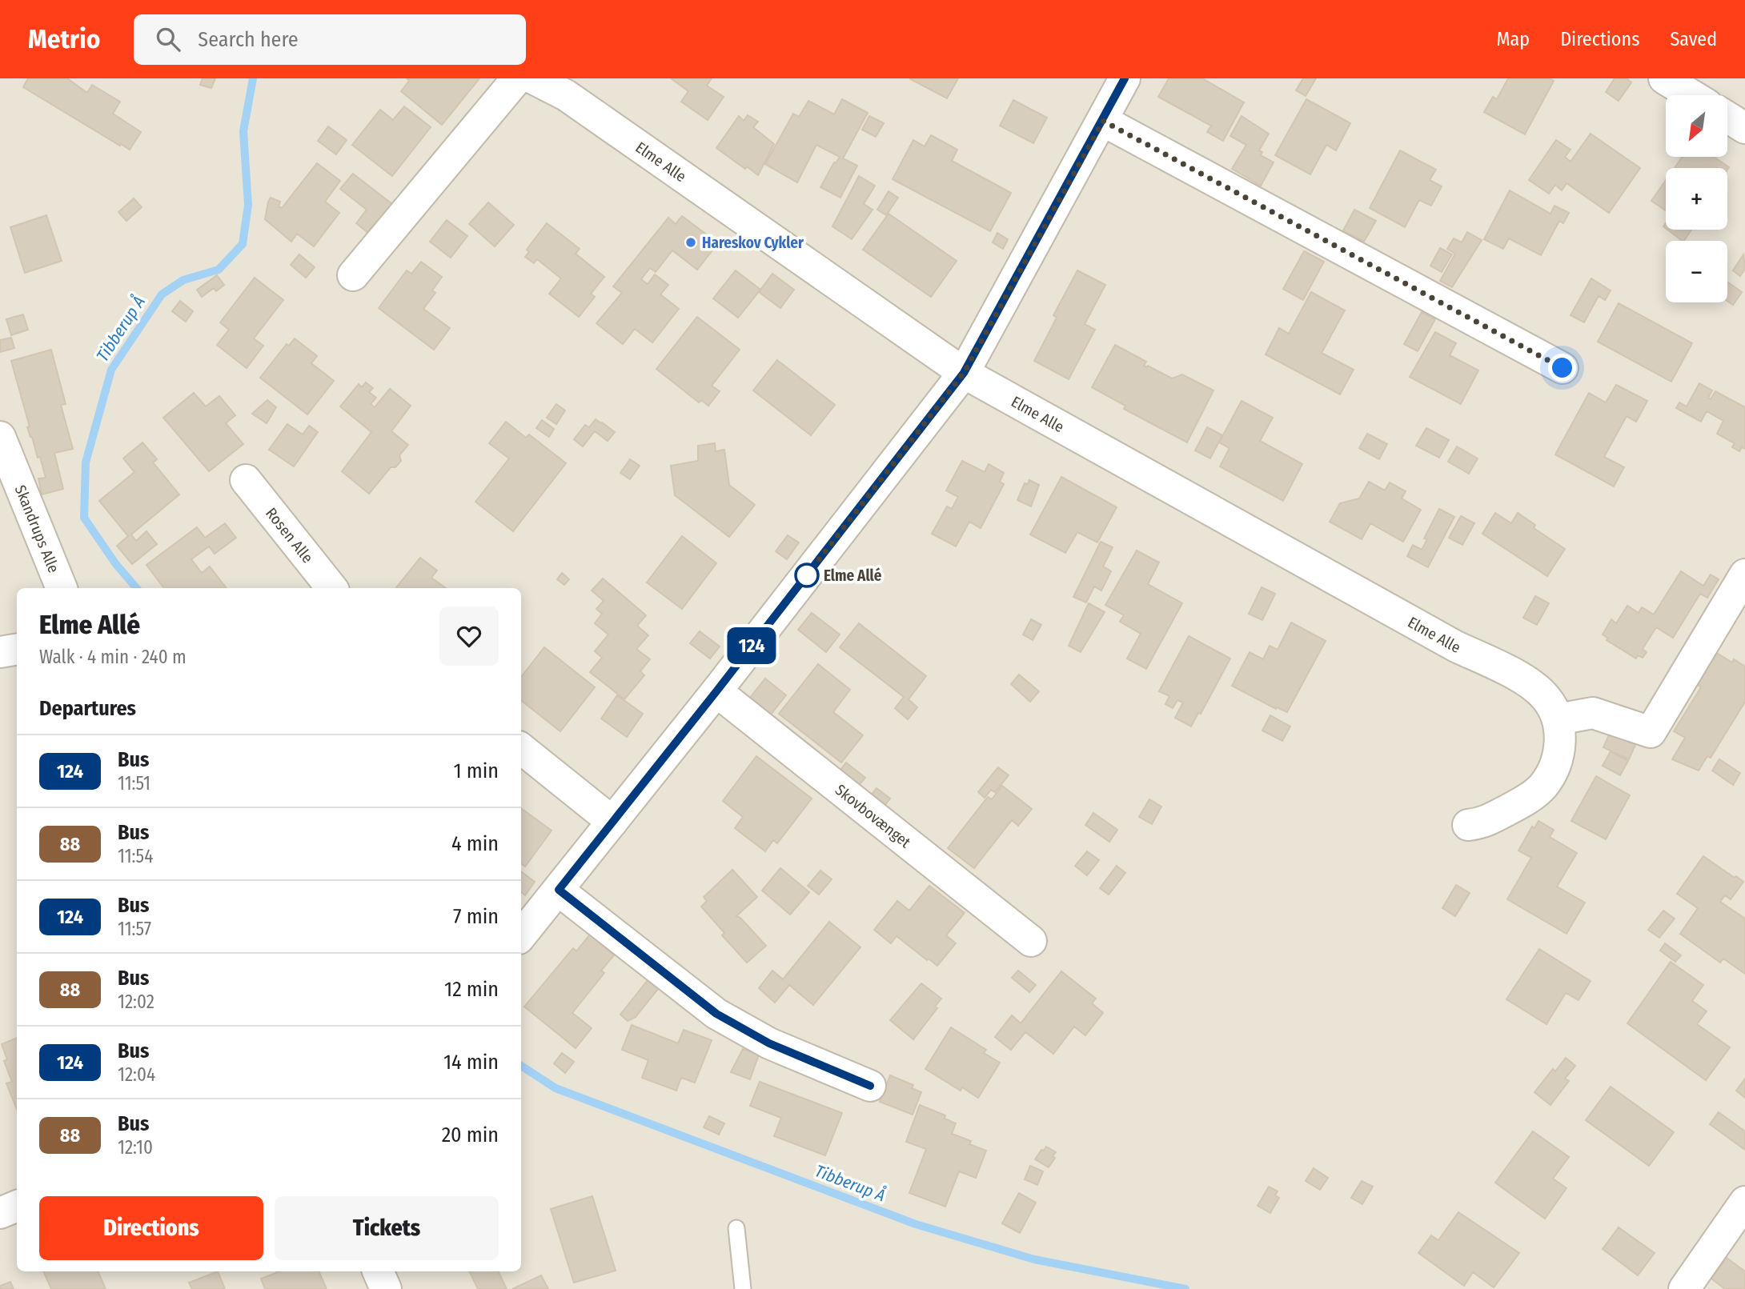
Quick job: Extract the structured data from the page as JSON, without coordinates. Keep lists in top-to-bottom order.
{
  "streets": {
    "street": [
      "Elme Alle",
      "Skandrups Alle",
      "Rosen Alle",
      "Skovbovænget"
    ]
  },
  "water": ["Tibberup Å"],
  "places": ["Hareskov Cykler", "Elme Allé"],
  "lines": ["bus line 124"],
  "north": "bottom left",
  "page": {
    "header": "Metrio",
    "search": "Search here",
    "nav": ["Map", "Directions", "Saved"],
    "on_map": "124",
    "map_buttons": ["+", "−"],
    "heading": [
      ["Elme Allé", "Walk · 4 min · 240 m"],
      "Departures"
    ],
    "list": [
      {
        "mark": "124",
        "name": "Bus",
        "note": "11:51",
        "value": "1 min"
      },
      {
        "mark": "88",
        "name": "Bus",
        "note": "11:54",
        "value": "4 min"
      },
      {
        "mark": "124",
        "name": "Bus",
        "note": "11:57",
        "value": "7 min"
      },
      {
        "mark": "88",
        "name": "Bus",
        "note": "12:02",
        "value": "12 min"
      },
      {
        "mark": "124",
        "name": "Bus",
        "note": "12:04",
        "value": "14 min"
      },
      {
        "mark": "88",
        "name": "Bus",
        "note": "12:10",
        "value": "20 min"
      }
    ],
    "buttons": ["Directions", "Tickets"]
  }
}
